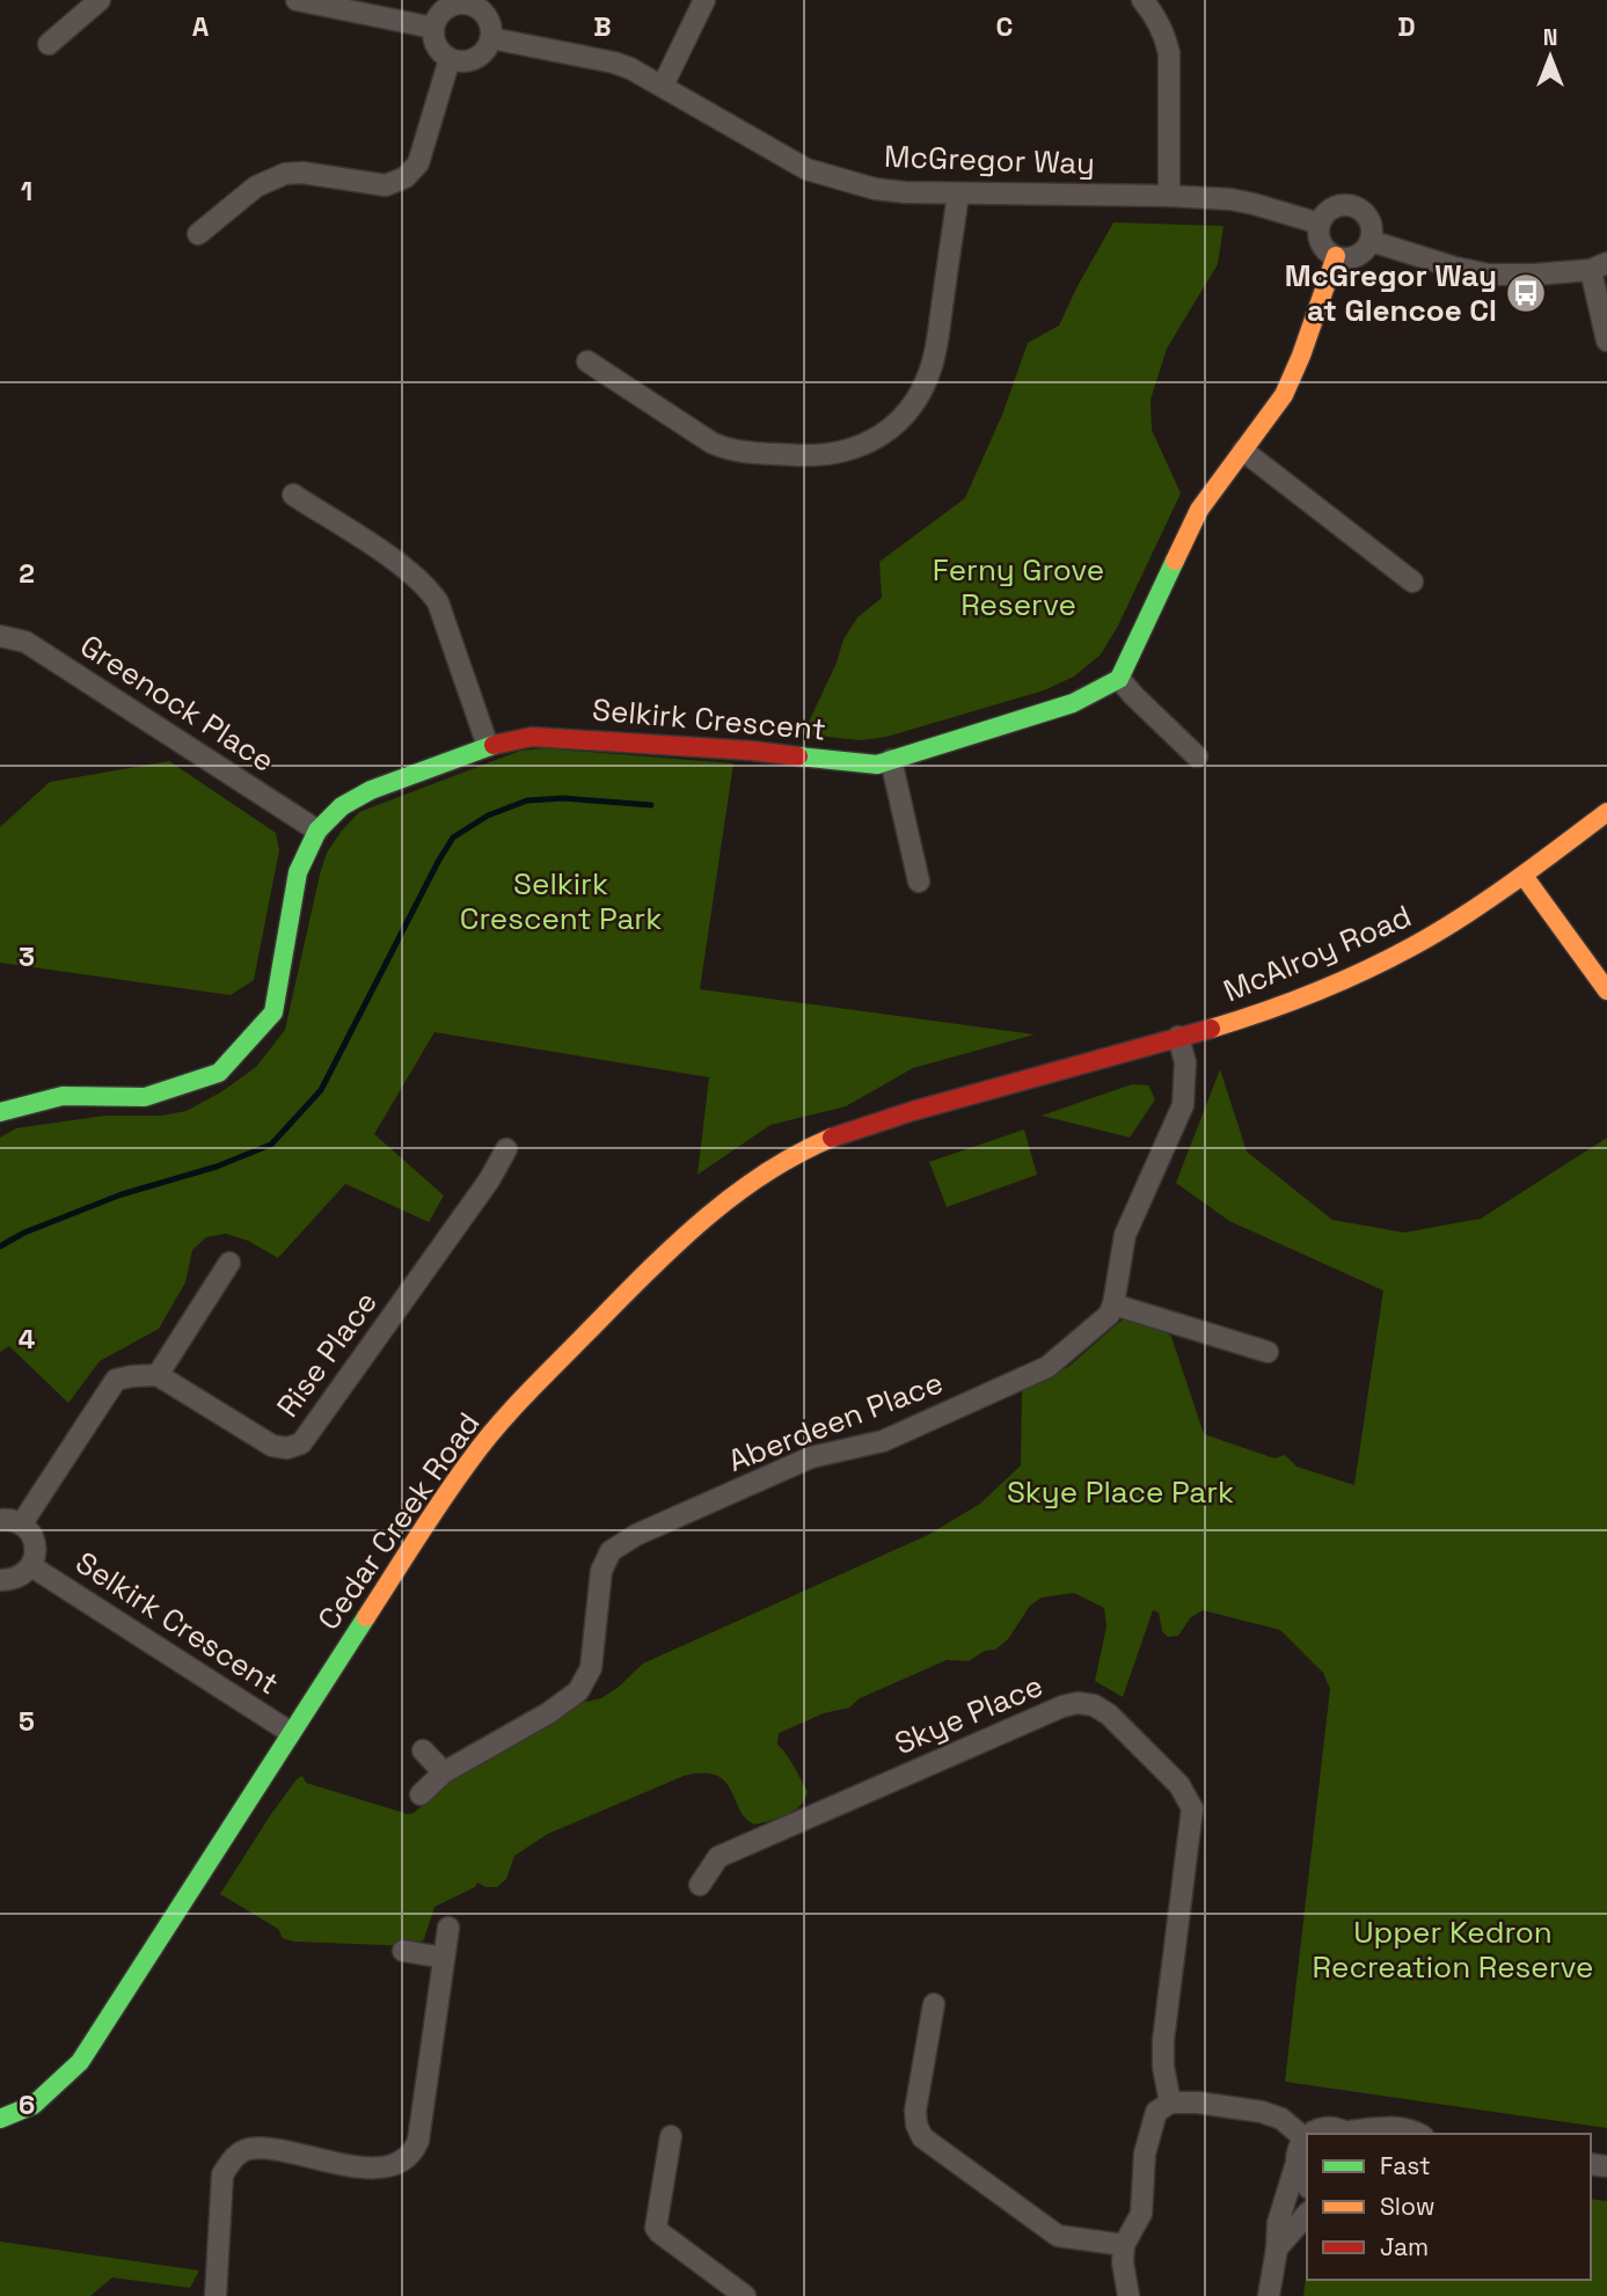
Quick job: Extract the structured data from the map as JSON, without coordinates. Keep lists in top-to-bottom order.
{
  "streets": {
    "street": [
      "McGregor Way",
      "Greenock Place",
      "Selkirk Crescent",
      "McAlroy Road",
      "Rise Place",
      "Aberdeen Place",
      "Cedar Creek Road",
      "Skye Place"
    ]
  },
  "crossings": [
    ["Greenock Place", "Selkirk Crescent"],
    ["Selkirk Crescent", "Cedar Creek Road"],
    ["McAlroy Road", "Cedar Creek Road"]
  ],
  "parks": [
    "Ferny Grove Reserve",
    "Selkirk Crescent Park",
    "Skye Place Park",
    "Upper Kedron Recreation Reserve"
  ],
  "places": {
    "bus stop": ["McGregor Way at Glencoe Cl"]
  },
  "legend": ["Fast", "Slow", "Jam"],
  "north": "top",
  "grid": {
    "columns": [
      "A",
      "B",
      "C",
      "D"
    ],
    "rows": [
      "1",
      "2",
      "3",
      "4",
      "5",
      "6"
    ]
  }
}
